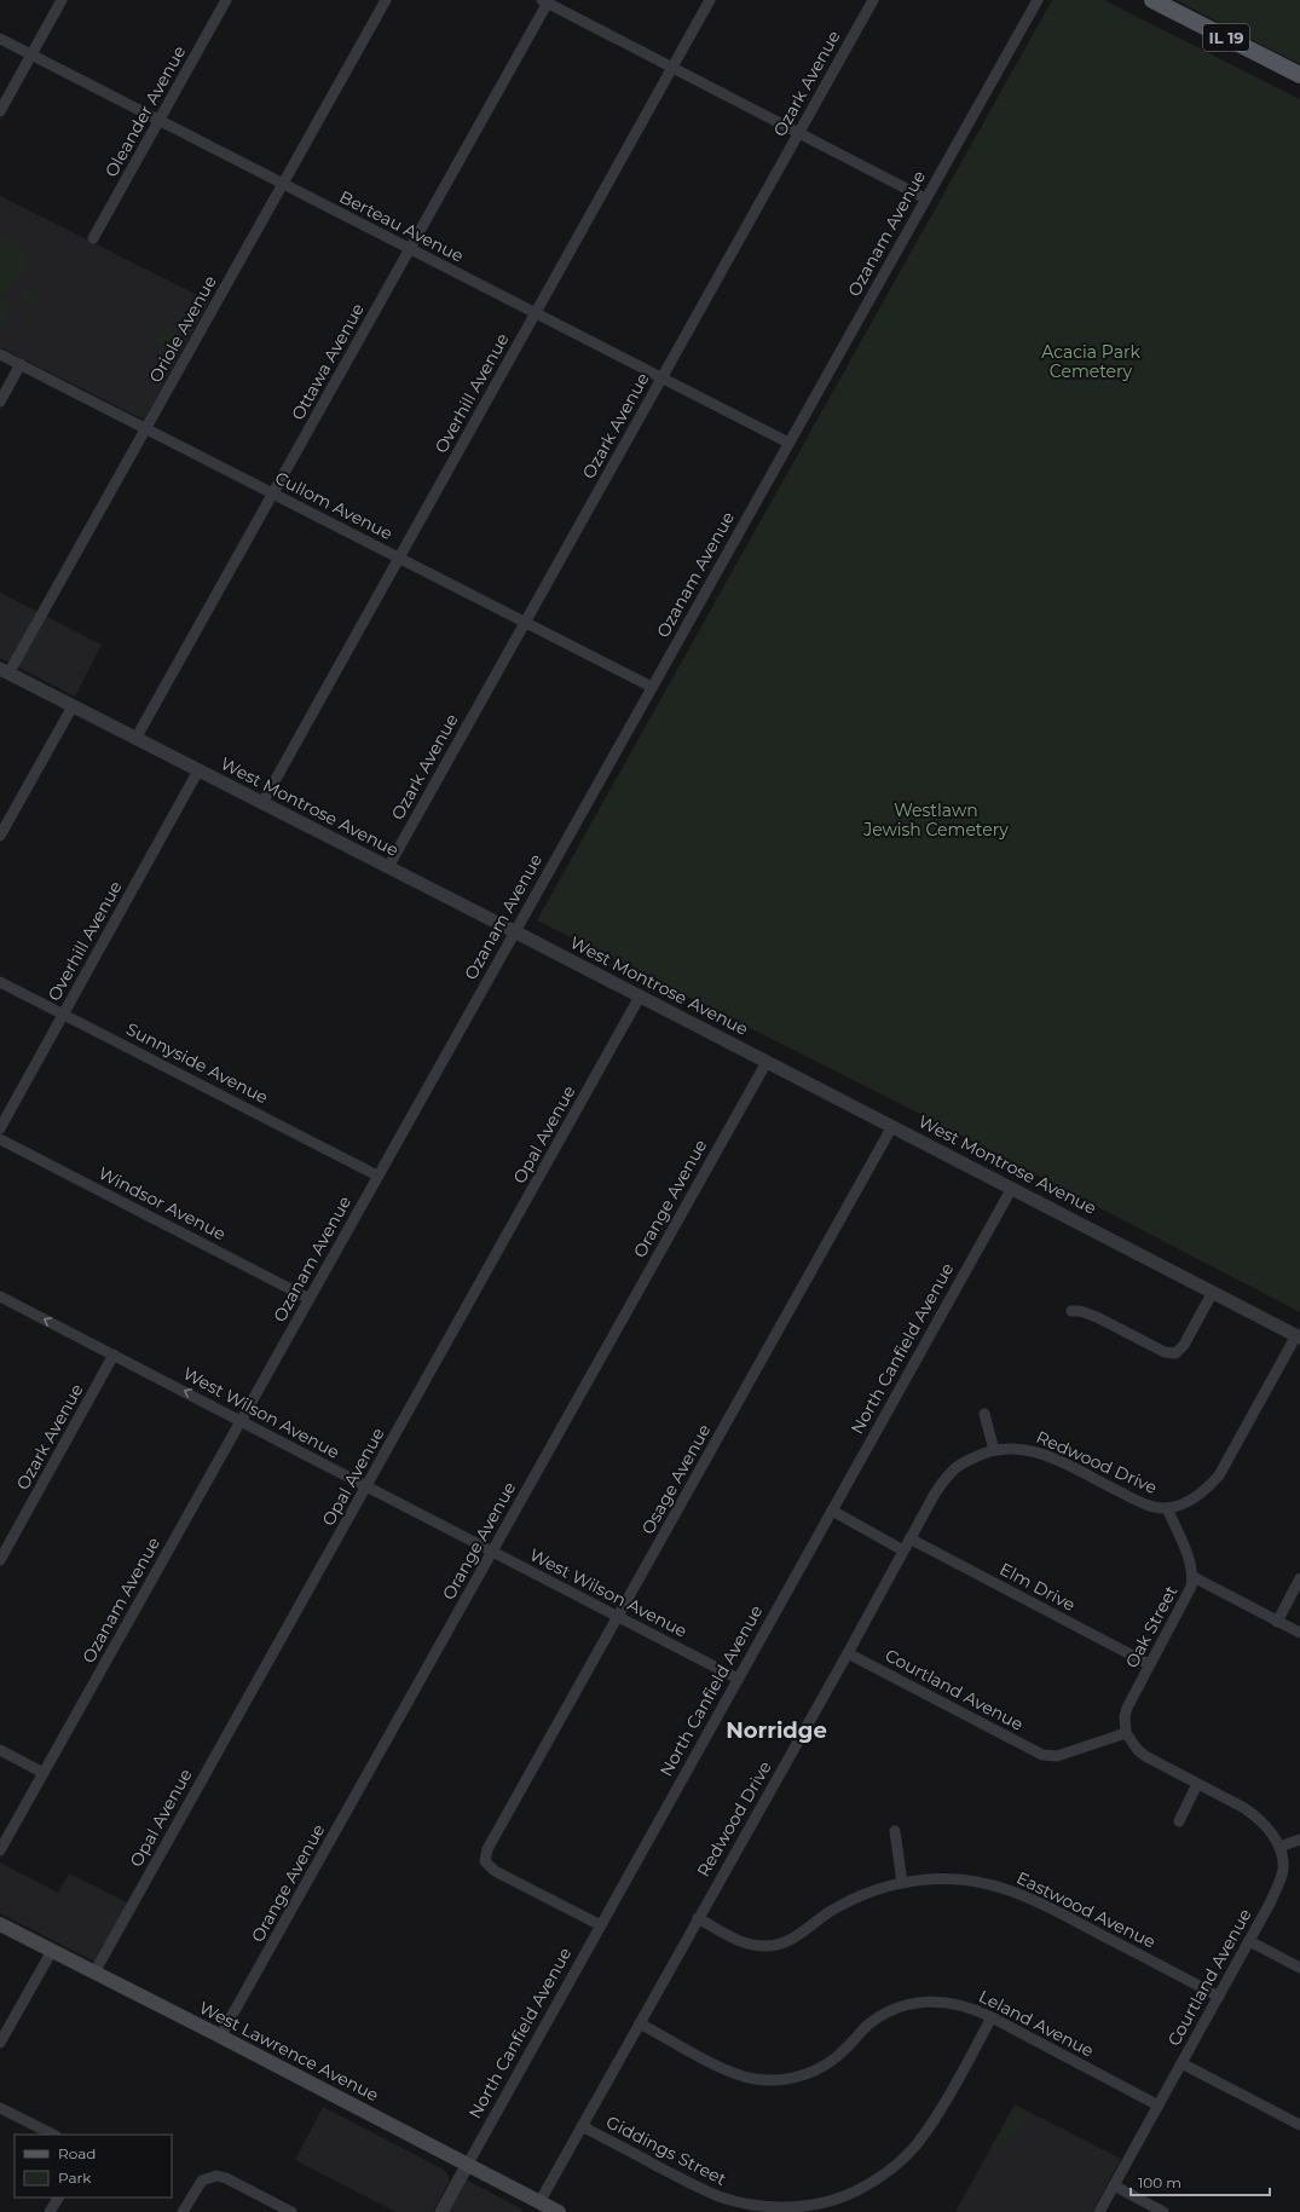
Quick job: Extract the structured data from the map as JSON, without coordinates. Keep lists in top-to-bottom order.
{
  "streets": {
    "main road": ["IL 19", "West Lawrence Avenue"],
    "street": [
      "Ozark Avenue",
      "Oleander Avenue",
      "Berteau Avenue",
      "Ozanam Avenue",
      "Oriole Avenue",
      "Ottawa Avenue",
      "Overhill Avenue",
      "Cullom Avenue",
      "West Montrose Avenue",
      "Sunnyside Avenue",
      "Opal Avenue",
      "Orange Avenue",
      "Windsor Avenue",
      "North Canfield Avenue",
      "West Wilson Avenue",
      "Redwood Drive",
      "Osage Avenue",
      "Elm Drive",
      "Oak Street",
      "Courtland Avenue",
      "Eastwood Avenue",
      "Leland Avenue",
      "Giddings Street"
    ]
  },
  "crossings": [
    ["Ozark Avenue", "Berteau Avenue"],
    ["Ozark Avenue", "Cullom Avenue"],
    ["Ozark Avenue", "West Montrose Avenue"],
    ["Ozark Avenue", "West Wilson Avenue"],
    ["Oleander Avenue", "Berteau Avenue"],
    ["Berteau Avenue", "Ozanam Avenue"],
    ["Berteau Avenue", "Oriole Avenue"],
    ["Berteau Avenue", "Ottawa Avenue"],
    ["Berteau Avenue", "Overhill Avenue"],
    ["Ozanam Avenue", "Cullom Avenue"],
    ["Ozanam Avenue", "West Montrose Avenue"],
    ["Ozanam Avenue", "Sunnyside Avenue"],
    ["Ozanam Avenue", "Windsor Avenue"],
    ["Ozanam Avenue", "West Wilson Avenue"],
    ["Oriole Avenue", "Cullom Avenue"],
    ["Oriole Avenue", "West Montrose Avenue"],
    ["Ottawa Avenue", "Cullom Avenue"],
    ["Ottawa Avenue", "West Montrose Avenue"],
    ["Overhill Avenue", "Cullom Avenue"],
    ["Overhill Avenue", "West Montrose Avenue"],
    ["Overhill Avenue", "Sunnyside Avenue"],
    ["West Montrose Avenue", "Opal Avenue"],
    ["West Montrose Avenue", "Orange Avenue"],
    ["West Montrose Avenue", "North Canfield Avenue"],
    ["West Montrose Avenue", "Redwood Drive"],
    ["West Montrose Avenue", "Osage Avenue"],
    ["Opal Avenue", "West Wilson Avenue"],
    ["Opal Avenue", "West Lawrence Avenue"],
    ["Orange Avenue", "West Wilson Avenue"],
    ["Orange Avenue", "West Lawrence Avenue"],
    ["North Canfield Avenue", "West Wilson Avenue"],
    ["North Canfield Avenue", "Osage Avenue"],
    ["North Canfield Avenue", "West Lawrence Avenue"],
    ["West Wilson Avenue", "Osage Avenue"],
    ["Redwood Drive", "Elm Drive"],
    ["Redwood Drive", "Oak Street"],
    ["Redwood Drive", "Courtland Avenue"],
    ["Redwood Drive", "Eastwood Avenue"],
    ["Redwood Drive", "Leland Avenue"],
    ["Redwood Drive", "West Lawrence Avenue"],
    ["Redwood Drive", "Giddings Street"],
    ["Elm Drive", "Oak Street"],
    ["Oak Street", "Courtland Avenue"],
    ["Courtland Avenue", "Eastwood Avenue"],
    ["Courtland Avenue", "Leland Avenue"],
    ["Leland Avenue", "Giddings Street"]
  ],
  "districts": ["Norridge"],
  "parks": ["Acacia Park Cemetery", "Westlawn Jewish Cemetery"],
  "legend": ["Road", "Park"],
  "scale_bar": "100 m"
}
